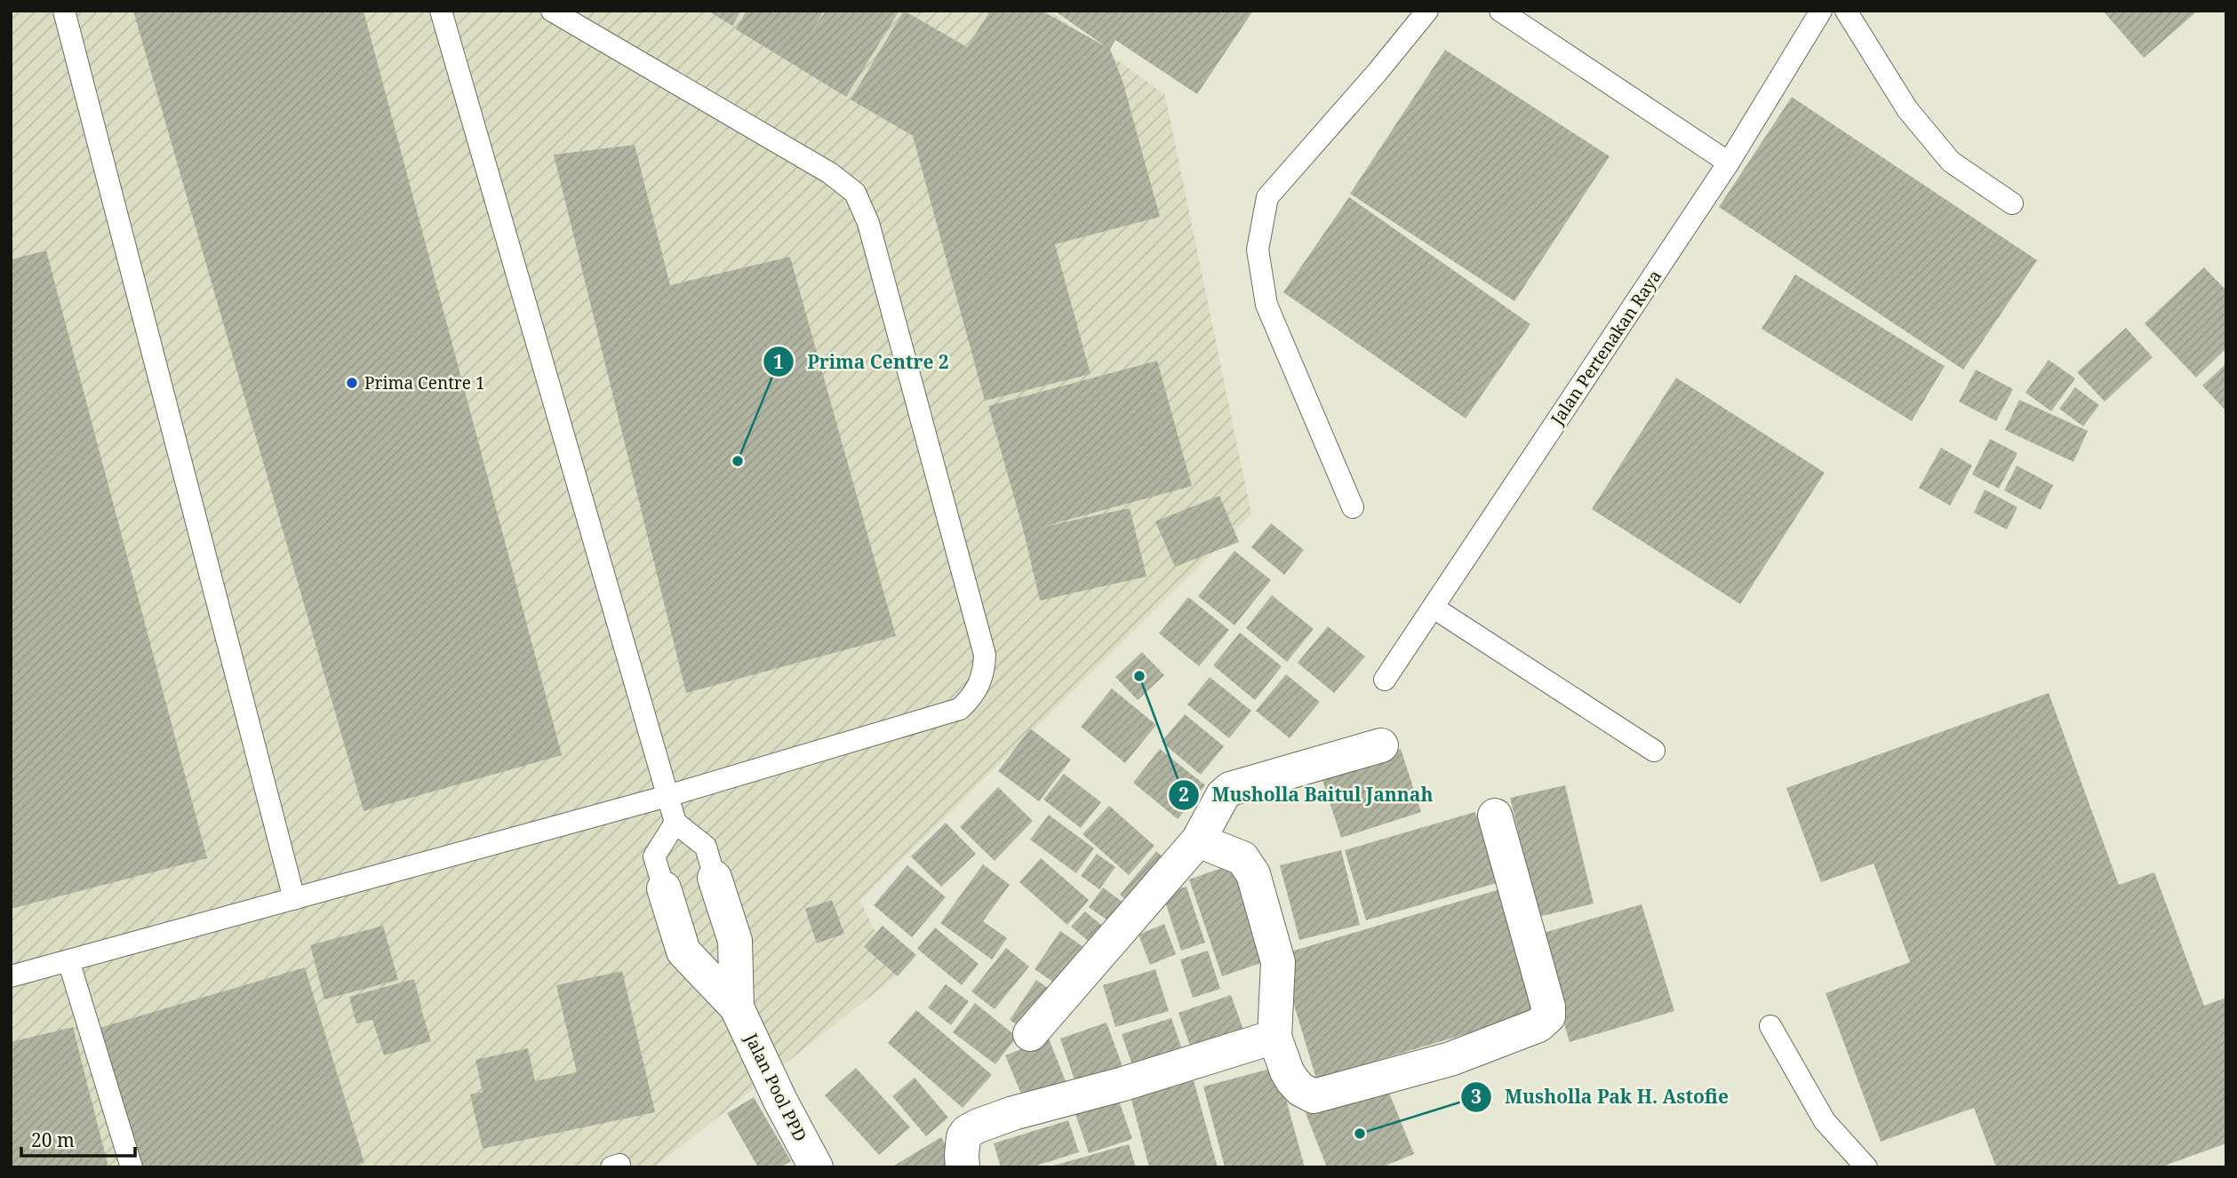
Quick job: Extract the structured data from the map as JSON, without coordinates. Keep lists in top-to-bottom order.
{
  "streets": {
    "street": ["Jalan Pool PPD"],
    "lane": ["Jalan Pertenakan Raya"]
  },
  "places": [
    "Prima Centre 1",
    "Prima Centre 2",
    "Musholla Baitul Jannah",
    "Musholla Pak H. Astofie"
  ],
  "scale_bar": "20 m"
}
